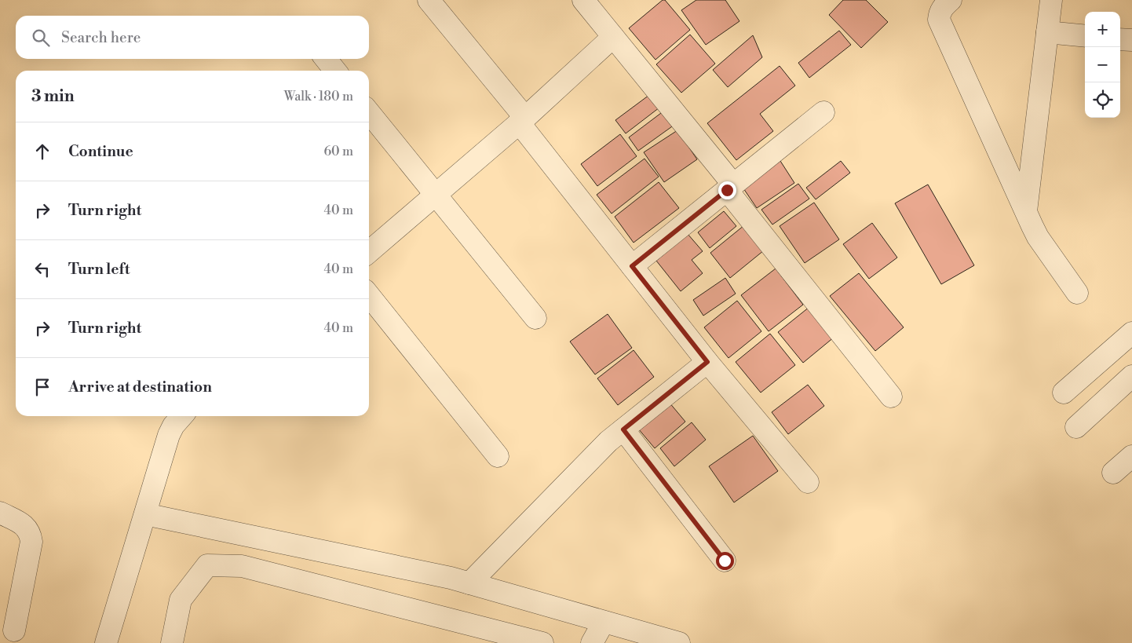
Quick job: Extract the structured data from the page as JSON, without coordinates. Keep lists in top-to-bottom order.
{
  "page": {
    "map_buttons": ["+", "−"],
    "search": "Search here",
    "heading": ["3 min", "Walk · 180 m"],
    "list": [
      ["Continue", "60 m"],
      ["Turn right", "40 m"],
      ["Turn left", "40 m"],
      ["Turn right", "40 m"],
      "Arrive at destination"
    ]
  }
}
